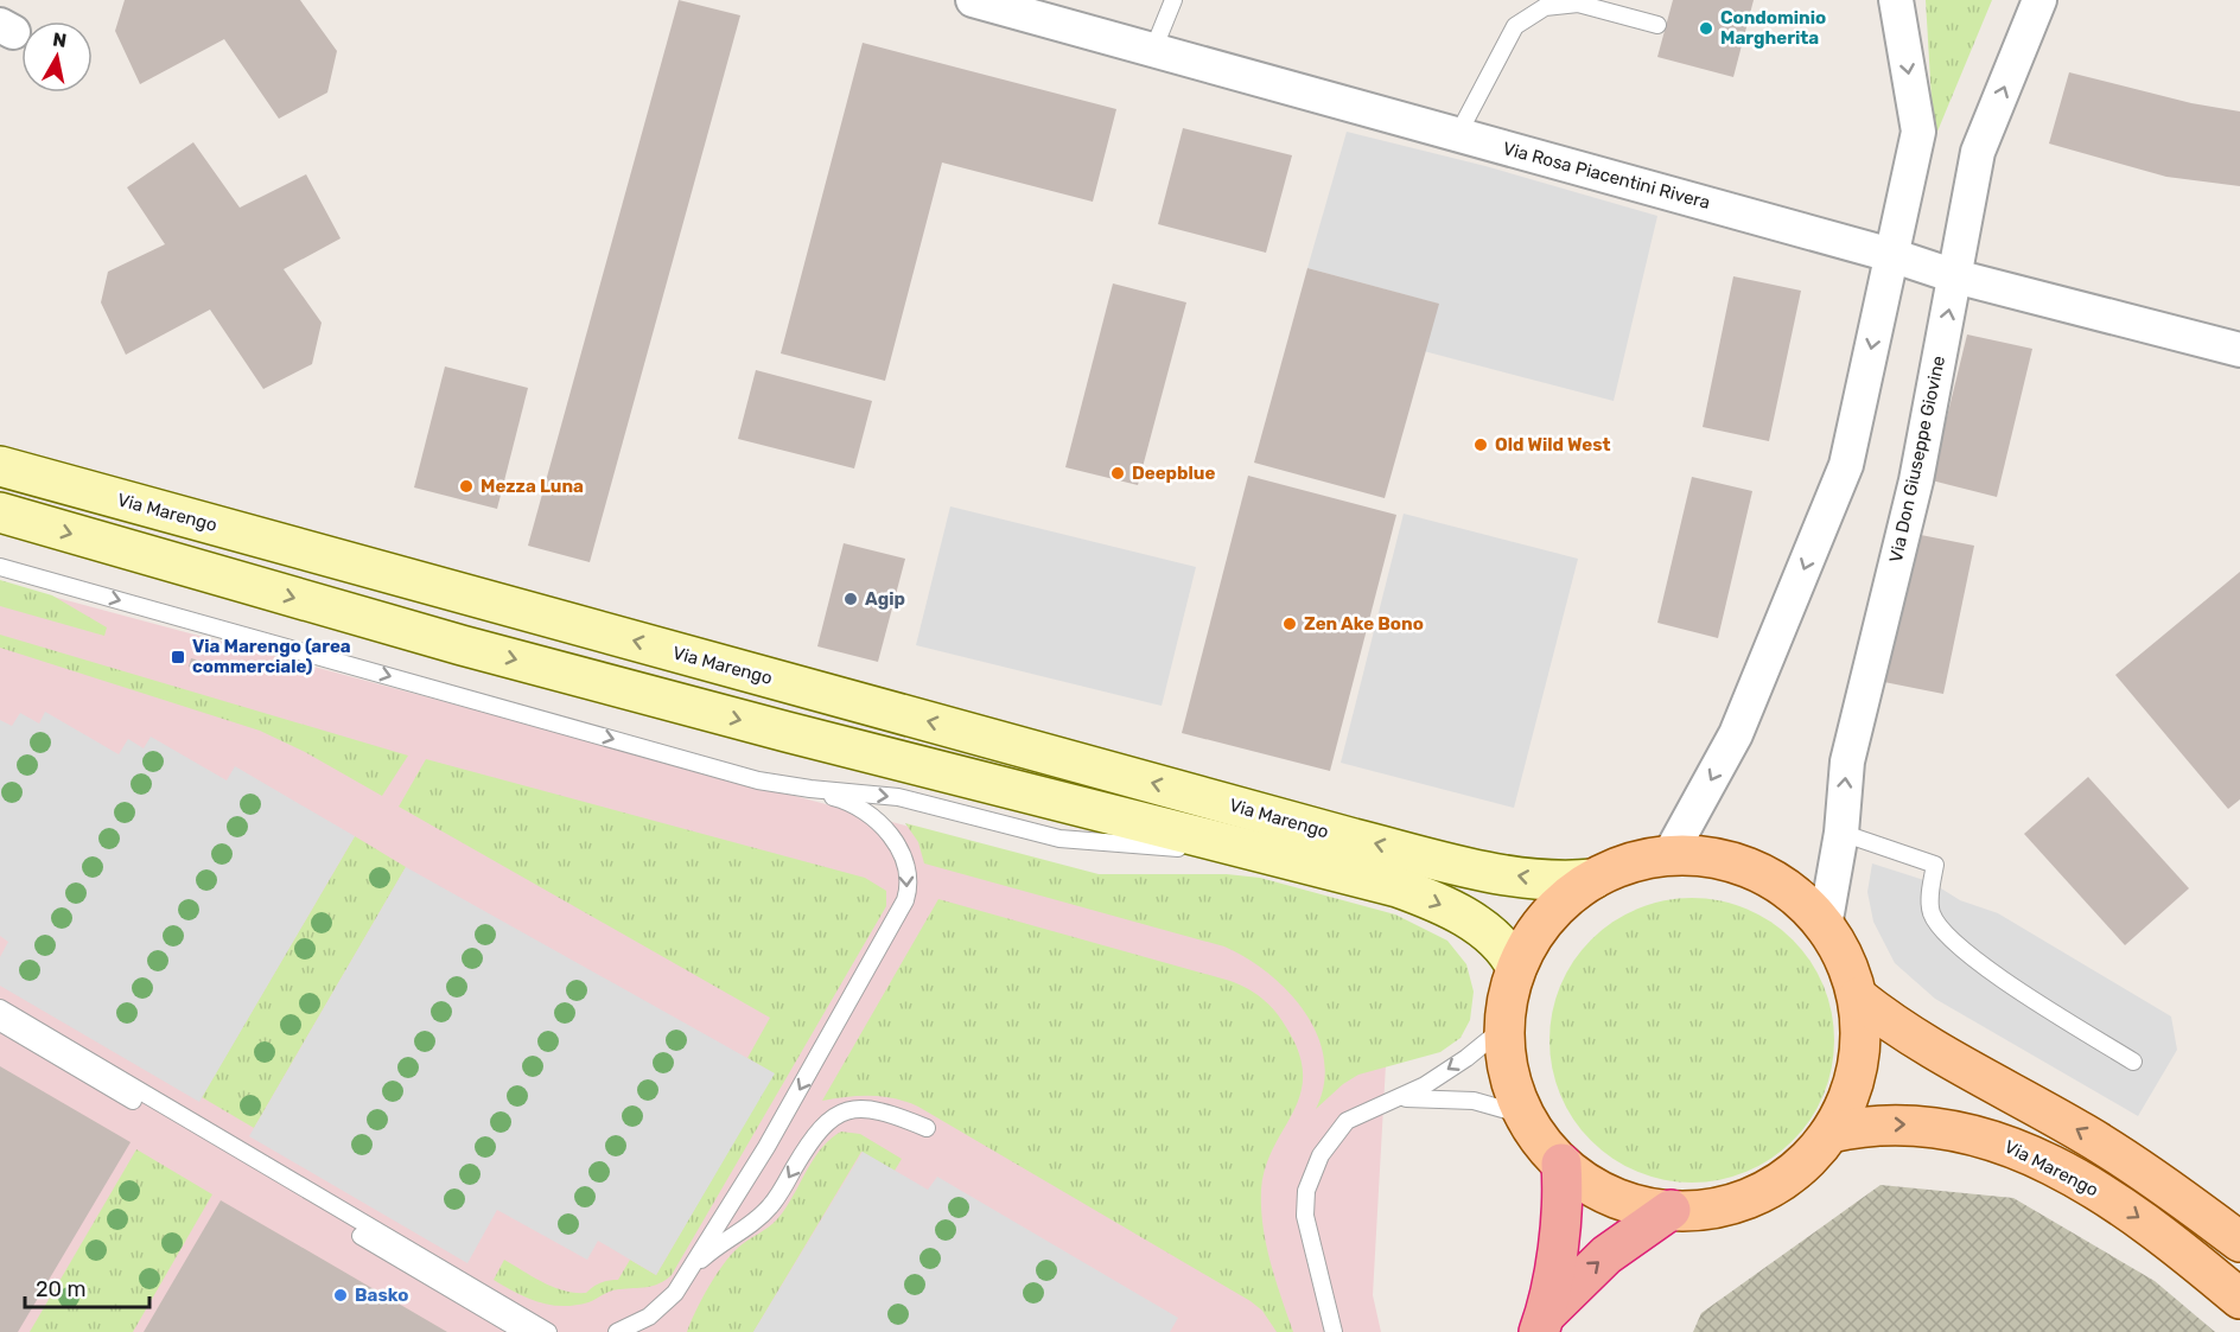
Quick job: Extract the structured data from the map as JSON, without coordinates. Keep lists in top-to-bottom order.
{
  "streets": {
    "main road": ["Via Marengo"],
    "street": ["Via Rosa Piacentini Rivera", "Via Don Giuseppe Giovine"]
  },
  "crossings": [
    ["Via Rosa Piacentini Rivera", "Via Don Giuseppe Giovine"]
  ],
  "places": {
    "other": [
      "Condominio Margherita",
      "Old Wild West",
      "Deepblue",
      "Mezza Luna",
      "Agip",
      "Zen Ake Bono",
      "Basko"
    ],
    "transit": ["Via Marengo (area commerciale)"]
  },
  "scale_bar": "20 m",
  "north": "top"
}
